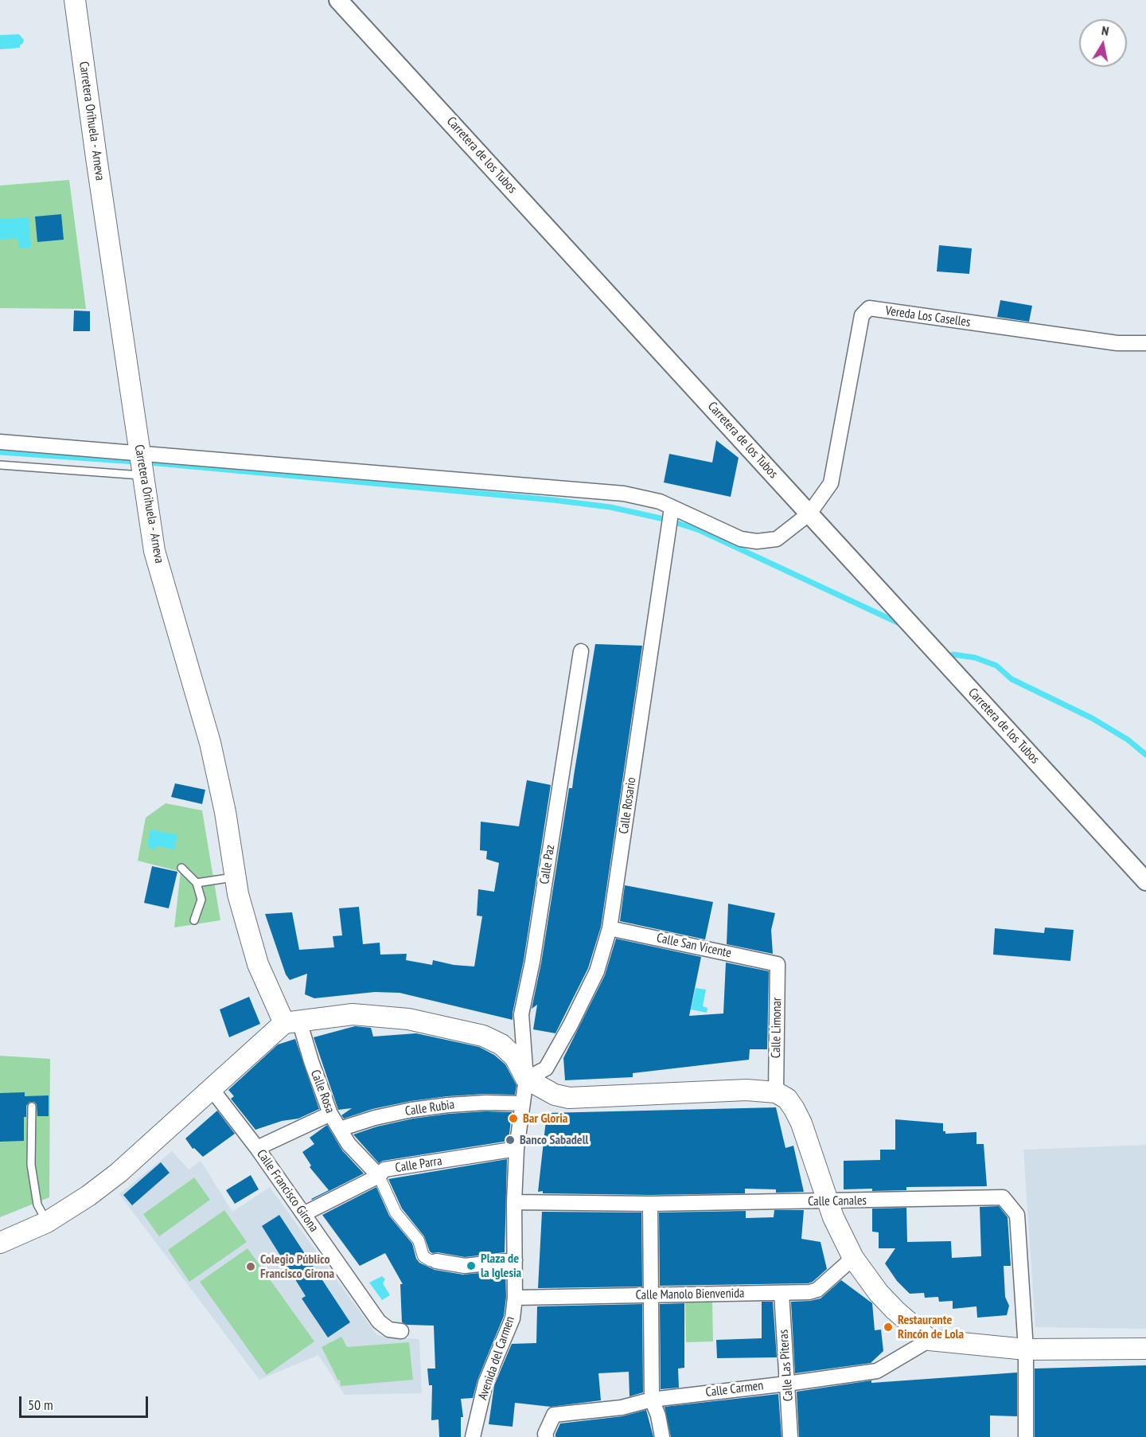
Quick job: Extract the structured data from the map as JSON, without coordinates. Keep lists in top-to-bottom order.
{
  "streets": {
    "main road": ["Carretera Orihuela - Arneva"],
    "street": [
      "Carretera de los Tubos",
      "Vereda Los Caselles",
      "Calle Rosario",
      "Calle Paz",
      "Calle San Vicente",
      "Calle Limonar",
      "Calle Rosa",
      "Calle Rubia",
      "Calle Parra",
      "Calle Francisco Girona",
      "Calle Canales",
      "Calle Manolo Bienvenida",
      "Avenida del Carmen",
      "Calle Las Piteras",
      "Calle Carmen"
    ]
  },
  "crossings": [
    ["Carretera Orihuela - Arneva", "Calle Rosa"],
    ["Carretera de los Tubos", "Vereda Los Caselles"],
    ["Calle Rosario", "Calle Paz"],
    ["Calle Rosario", "Calle San Vicente"],
    ["Calle Rosario", "Avenida del Carmen"],
    ["Calle Paz", "Avenida del Carmen"],
    ["Calle San Vicente", "Calle Limonar"],
    ["Calle Rosa", "Calle Rubia"],
    ["Calle Rosa", "Calle Parra"],
    ["Calle Rubia", "Avenida del Carmen"],
    ["Calle Parra", "Calle Francisco Girona"],
    ["Calle Parra", "Avenida del Carmen"],
    ["Calle Canales", "Avenida del Carmen"],
    ["Calle Manolo Bienvenida", "Avenida del Carmen"],
    ["Calle Manolo Bienvenida", "Calle Las Piteras"],
    ["Calle Las Piteras", "Calle Carmen"]
  ],
  "places": [
    "Bar Gloria",
    "Banco Sabadell",
    "Plaza de la Iglesia",
    "Colegio Público Francisco Girona",
    "Restaurante Rincón de Lola"
  ],
  "scale_bar": "50 m",
  "north": "top"
}
